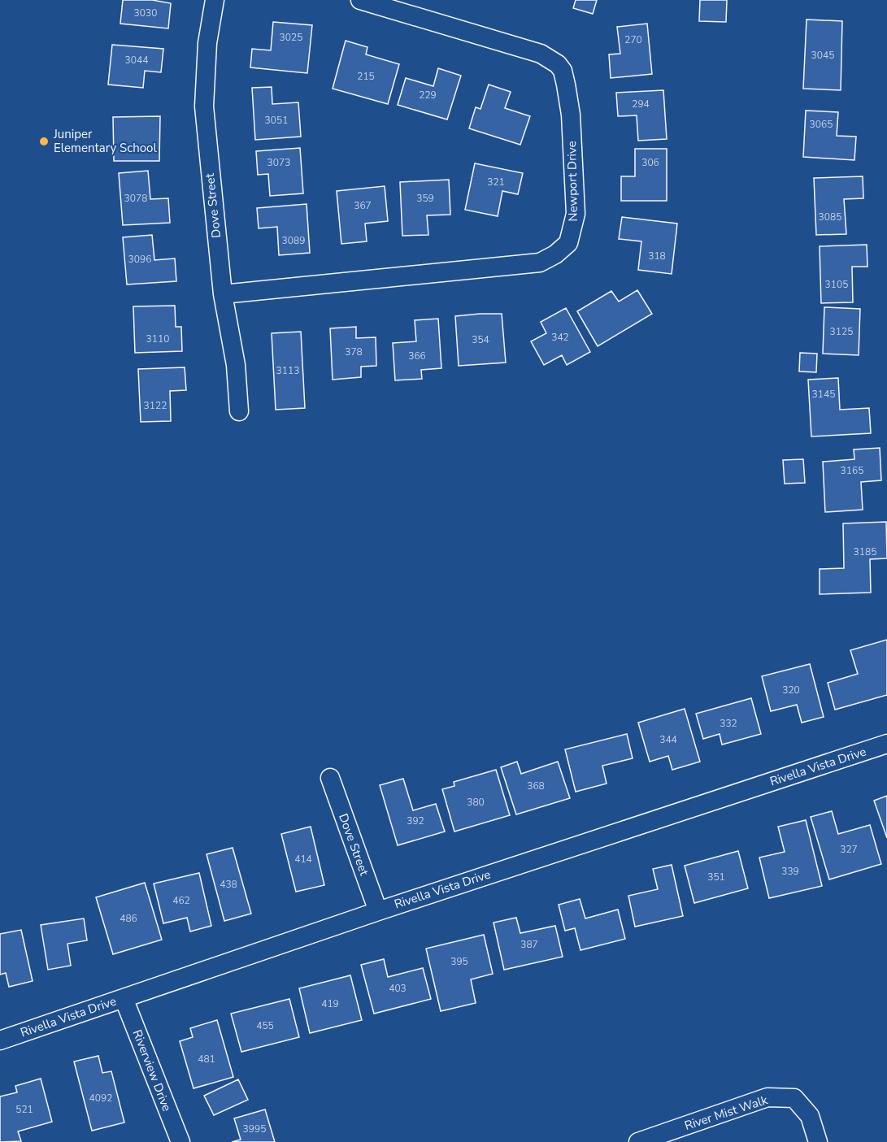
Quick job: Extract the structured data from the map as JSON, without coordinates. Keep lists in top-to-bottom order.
{
  "streets": {
    "street": [
      "Newport Drive",
      "Dove Street",
      "Rivella Vista Drive",
      "Riverview Drive",
      "River Mist Walk"
    ]
  },
  "crossings": [
    ["Newport Drive", "Dove Street"],
    ["Dove Street", "Rivella Vista Drive"],
    ["Rivella Vista Drive", "Riverview Drive"]
  ],
  "places": ["Juniper Elementary School"],
  "house_numbers": [
    "3030",
    "3025",
    "270",
    "3045",
    "3044",
    "215",
    "229",
    "294",
    "3051",
    "3065",
    "3073",
    "306",
    "321",
    "3078",
    "359",
    "367",
    "3085",
    "3089",
    "318",
    "3096",
    "3105",
    "3125",
    "342",
    "3110",
    "354",
    "378",
    "366",
    "3113",
    "3145",
    "3122",
    "3165",
    "3185",
    "320",
    "332",
    "344",
    "368",
    "380",
    "392",
    "327",
    "414",
    "339",
    "351",
    "438",
    "462",
    "486",
    "387",
    "395",
    "403",
    "419",
    "455",
    "481",
    "4092",
    "521",
    "3995"
  ]
}
